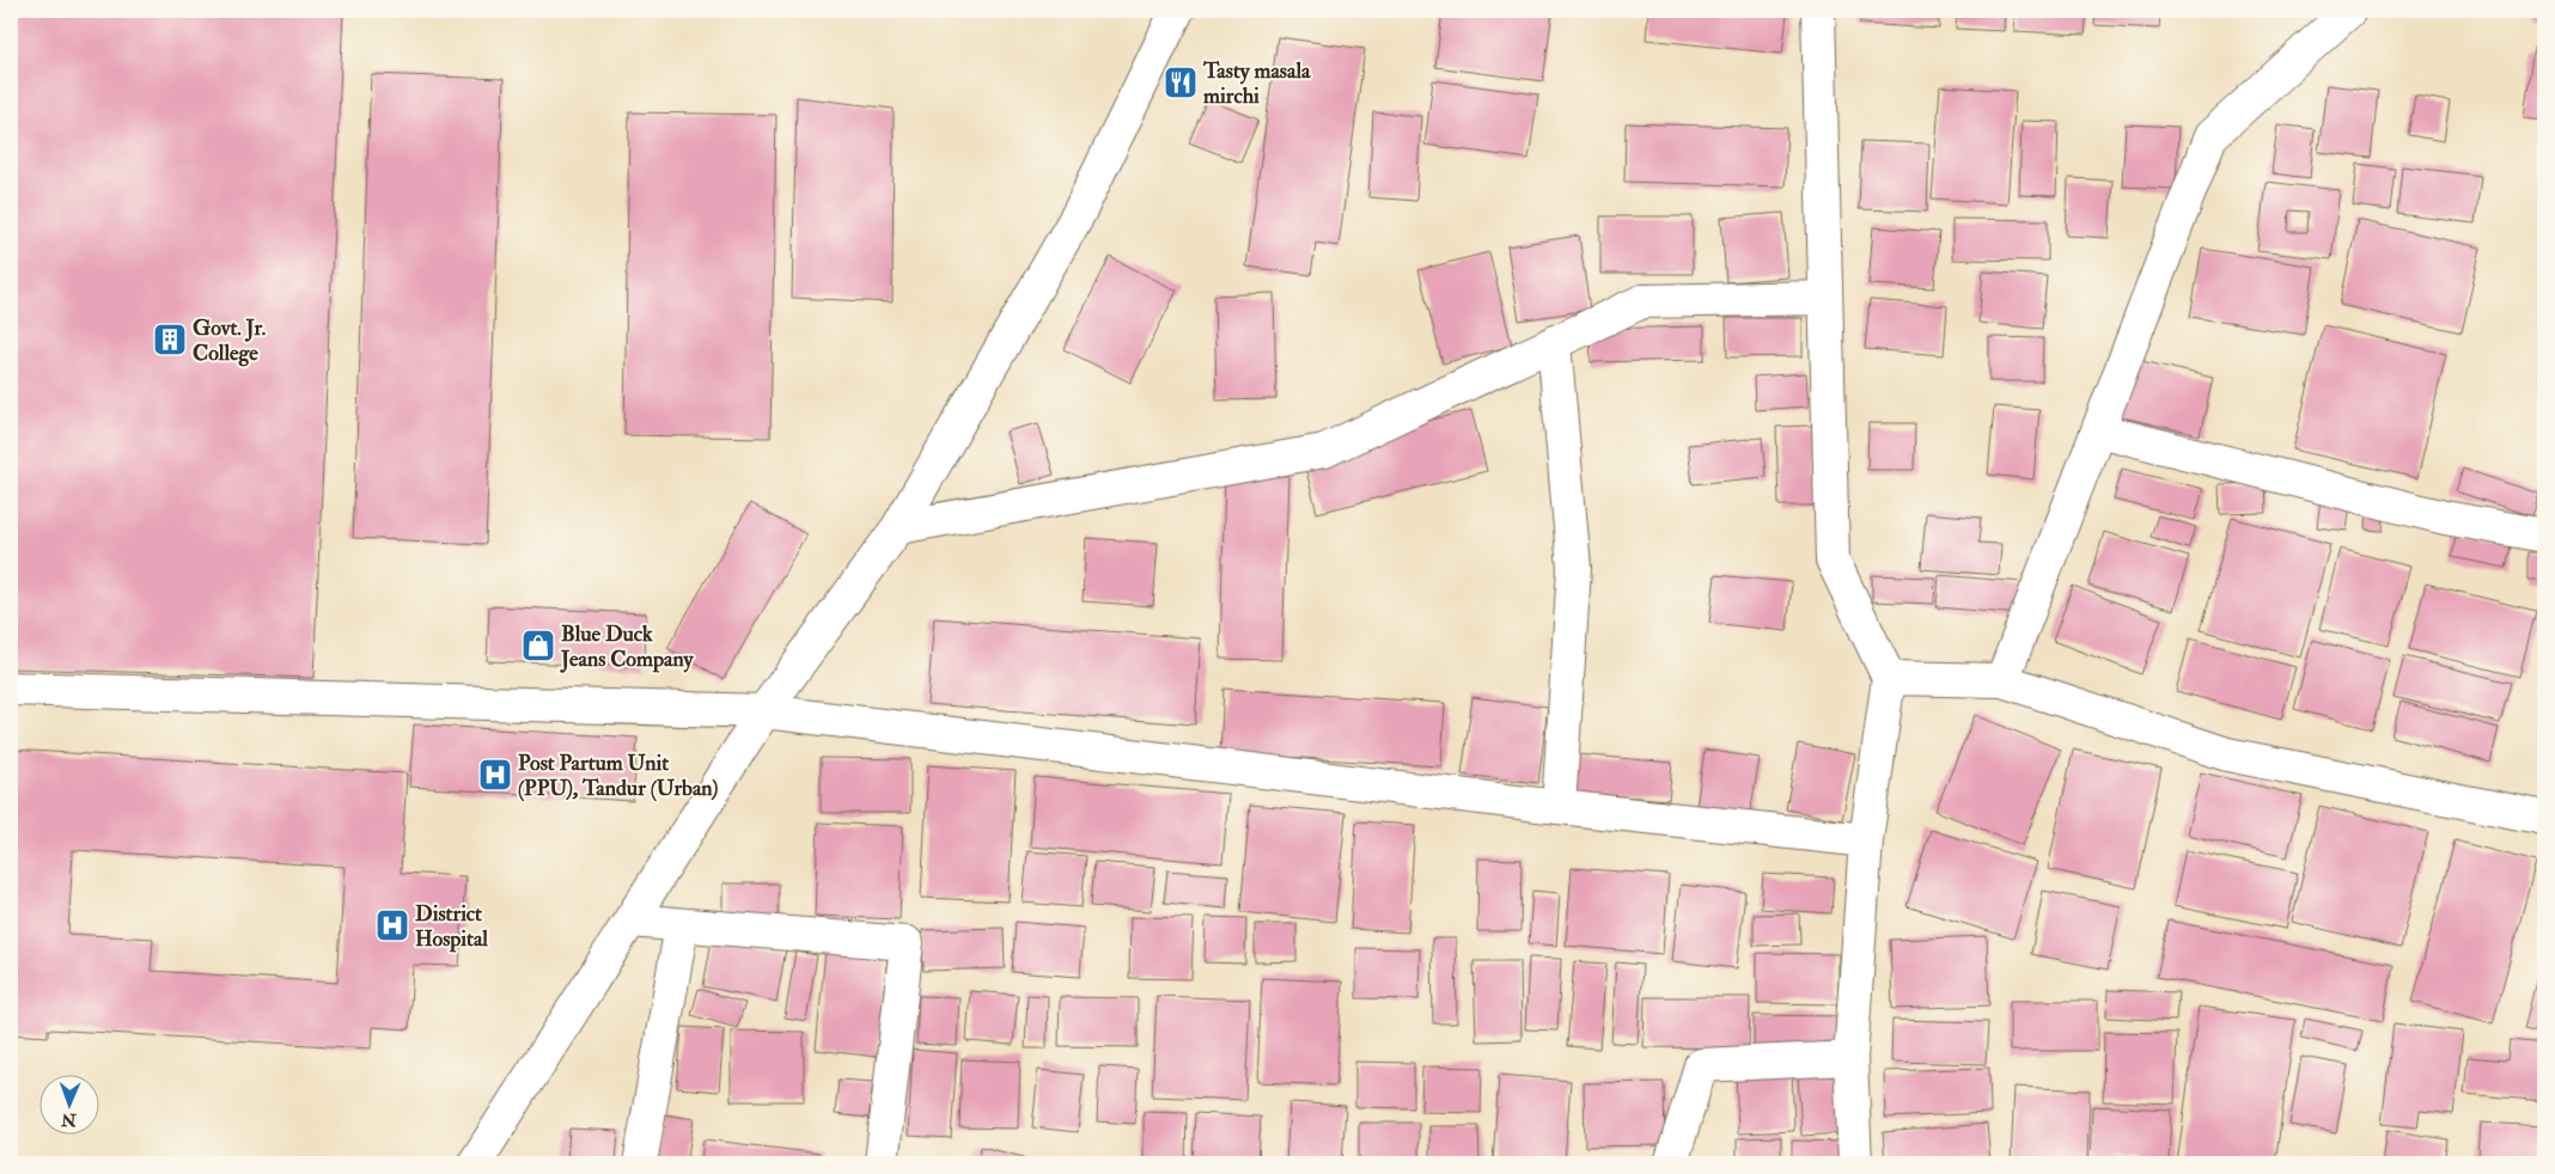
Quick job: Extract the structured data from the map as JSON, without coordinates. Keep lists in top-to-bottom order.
{
  "places": {
    "restaurant": ["Tasty masala mirchi"],
    "building": ["Govt. Jr. College"],
    "shop": ["Blue Duck Jeans Company"],
    "hospital": ["Post Partum Unit (PPU), Tandur (Urban)", "District Hospital"]
  },
  "north": "bottom"
}
